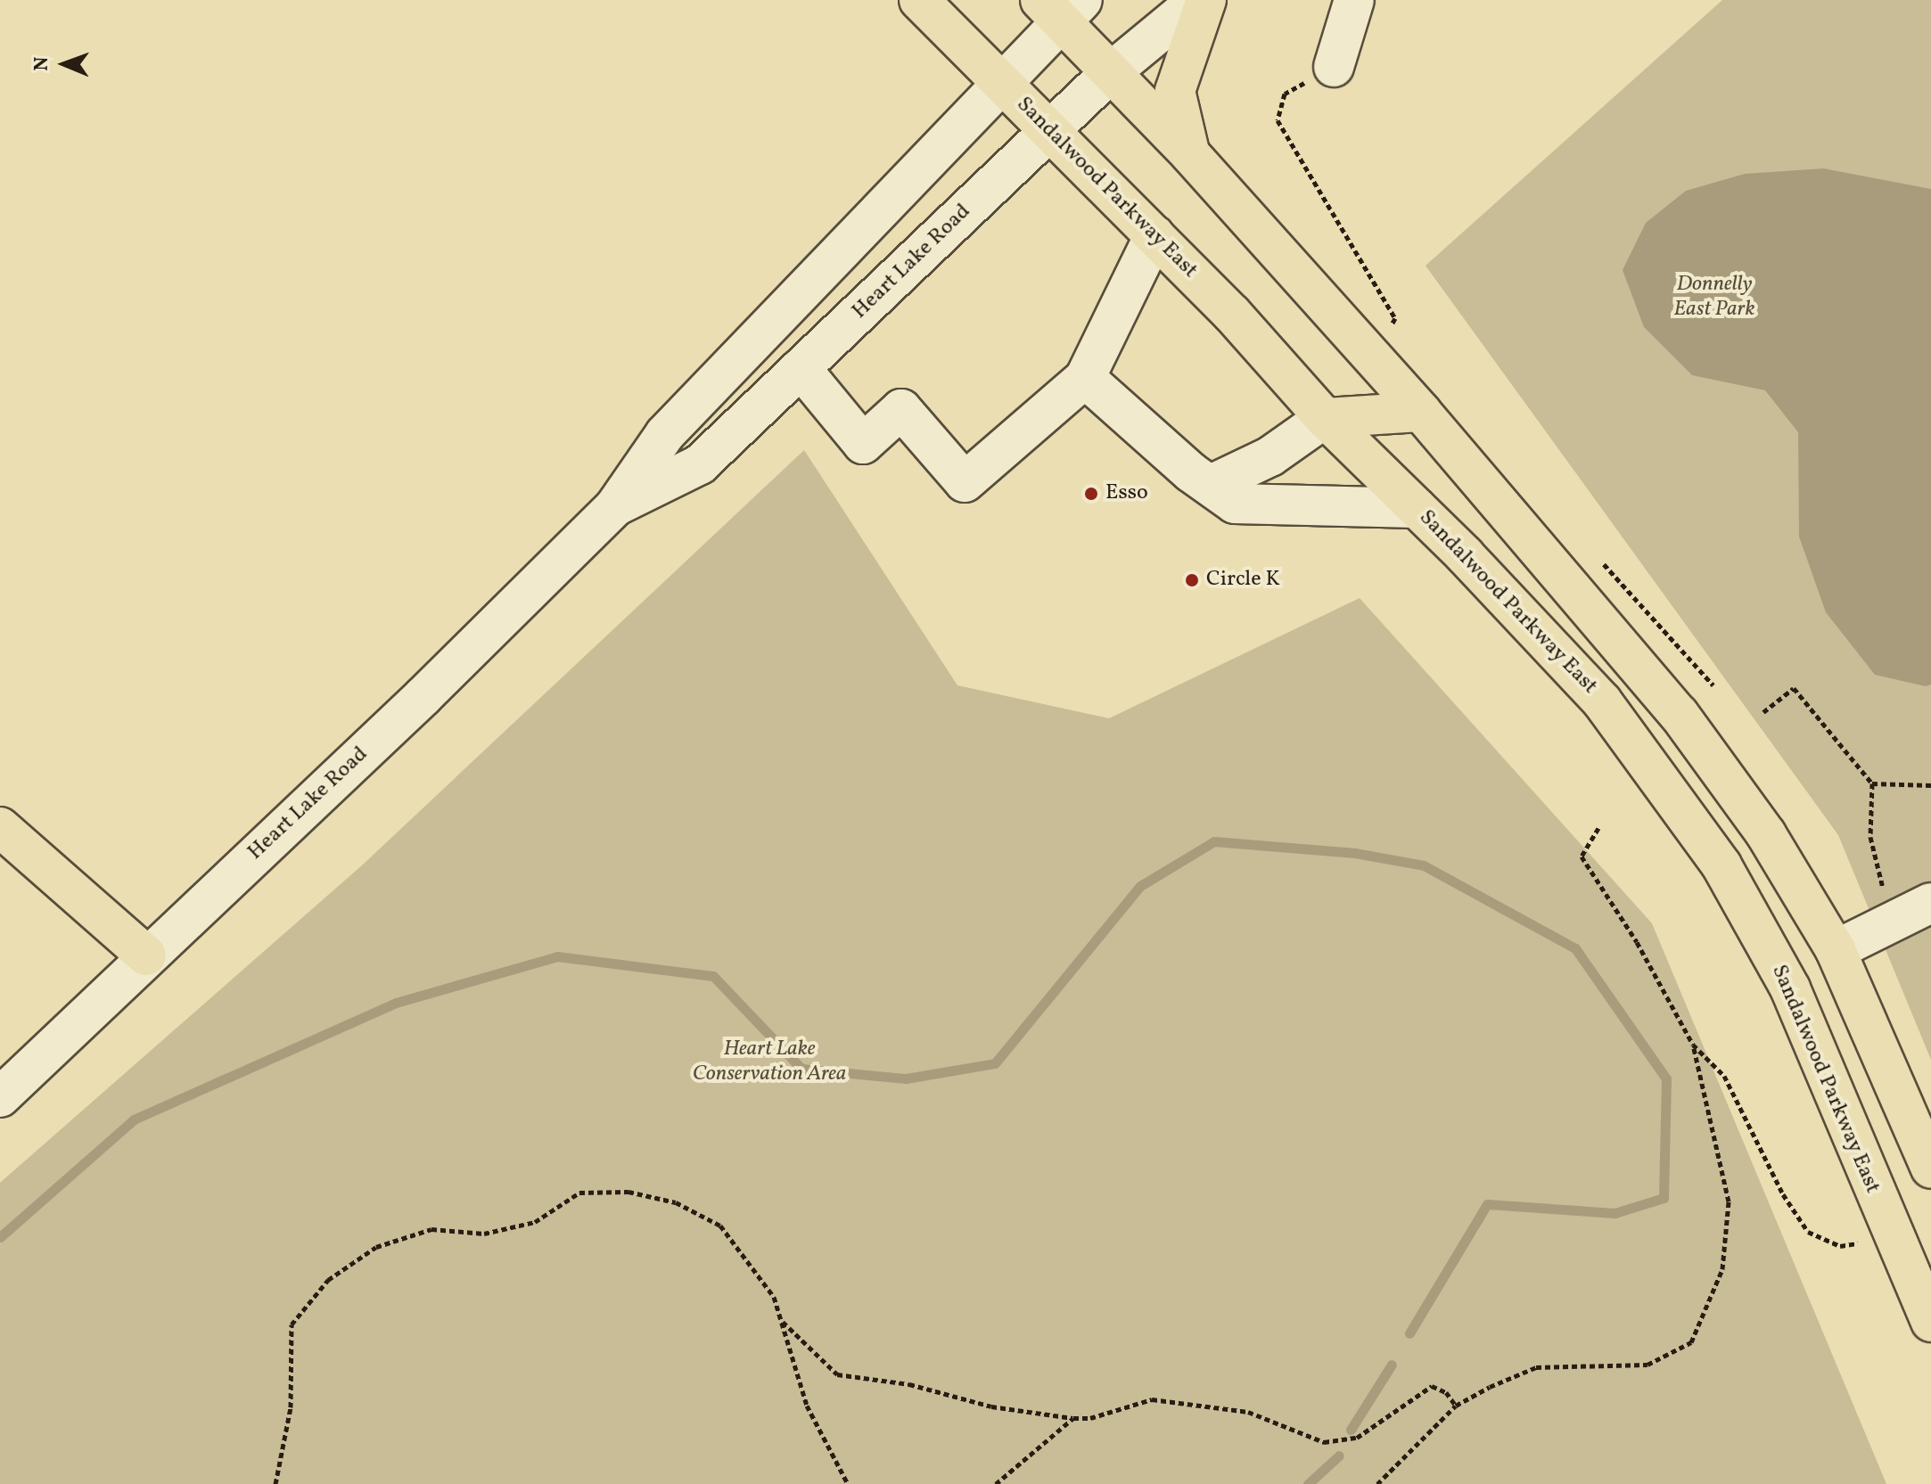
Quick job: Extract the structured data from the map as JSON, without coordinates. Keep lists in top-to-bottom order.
{
  "streets": {
    "main road": ["Sandalwood Parkway East"],
    "street": ["Heart Lake Road"]
  },
  "crossings": [
    ["Sandalwood Parkway East", "Heart Lake Road"]
  ],
  "parks": ["Donnelly East Park", "Heart Lake Conservation Area"],
  "places": ["Esso", "Circle K"],
  "north": "left"
}
